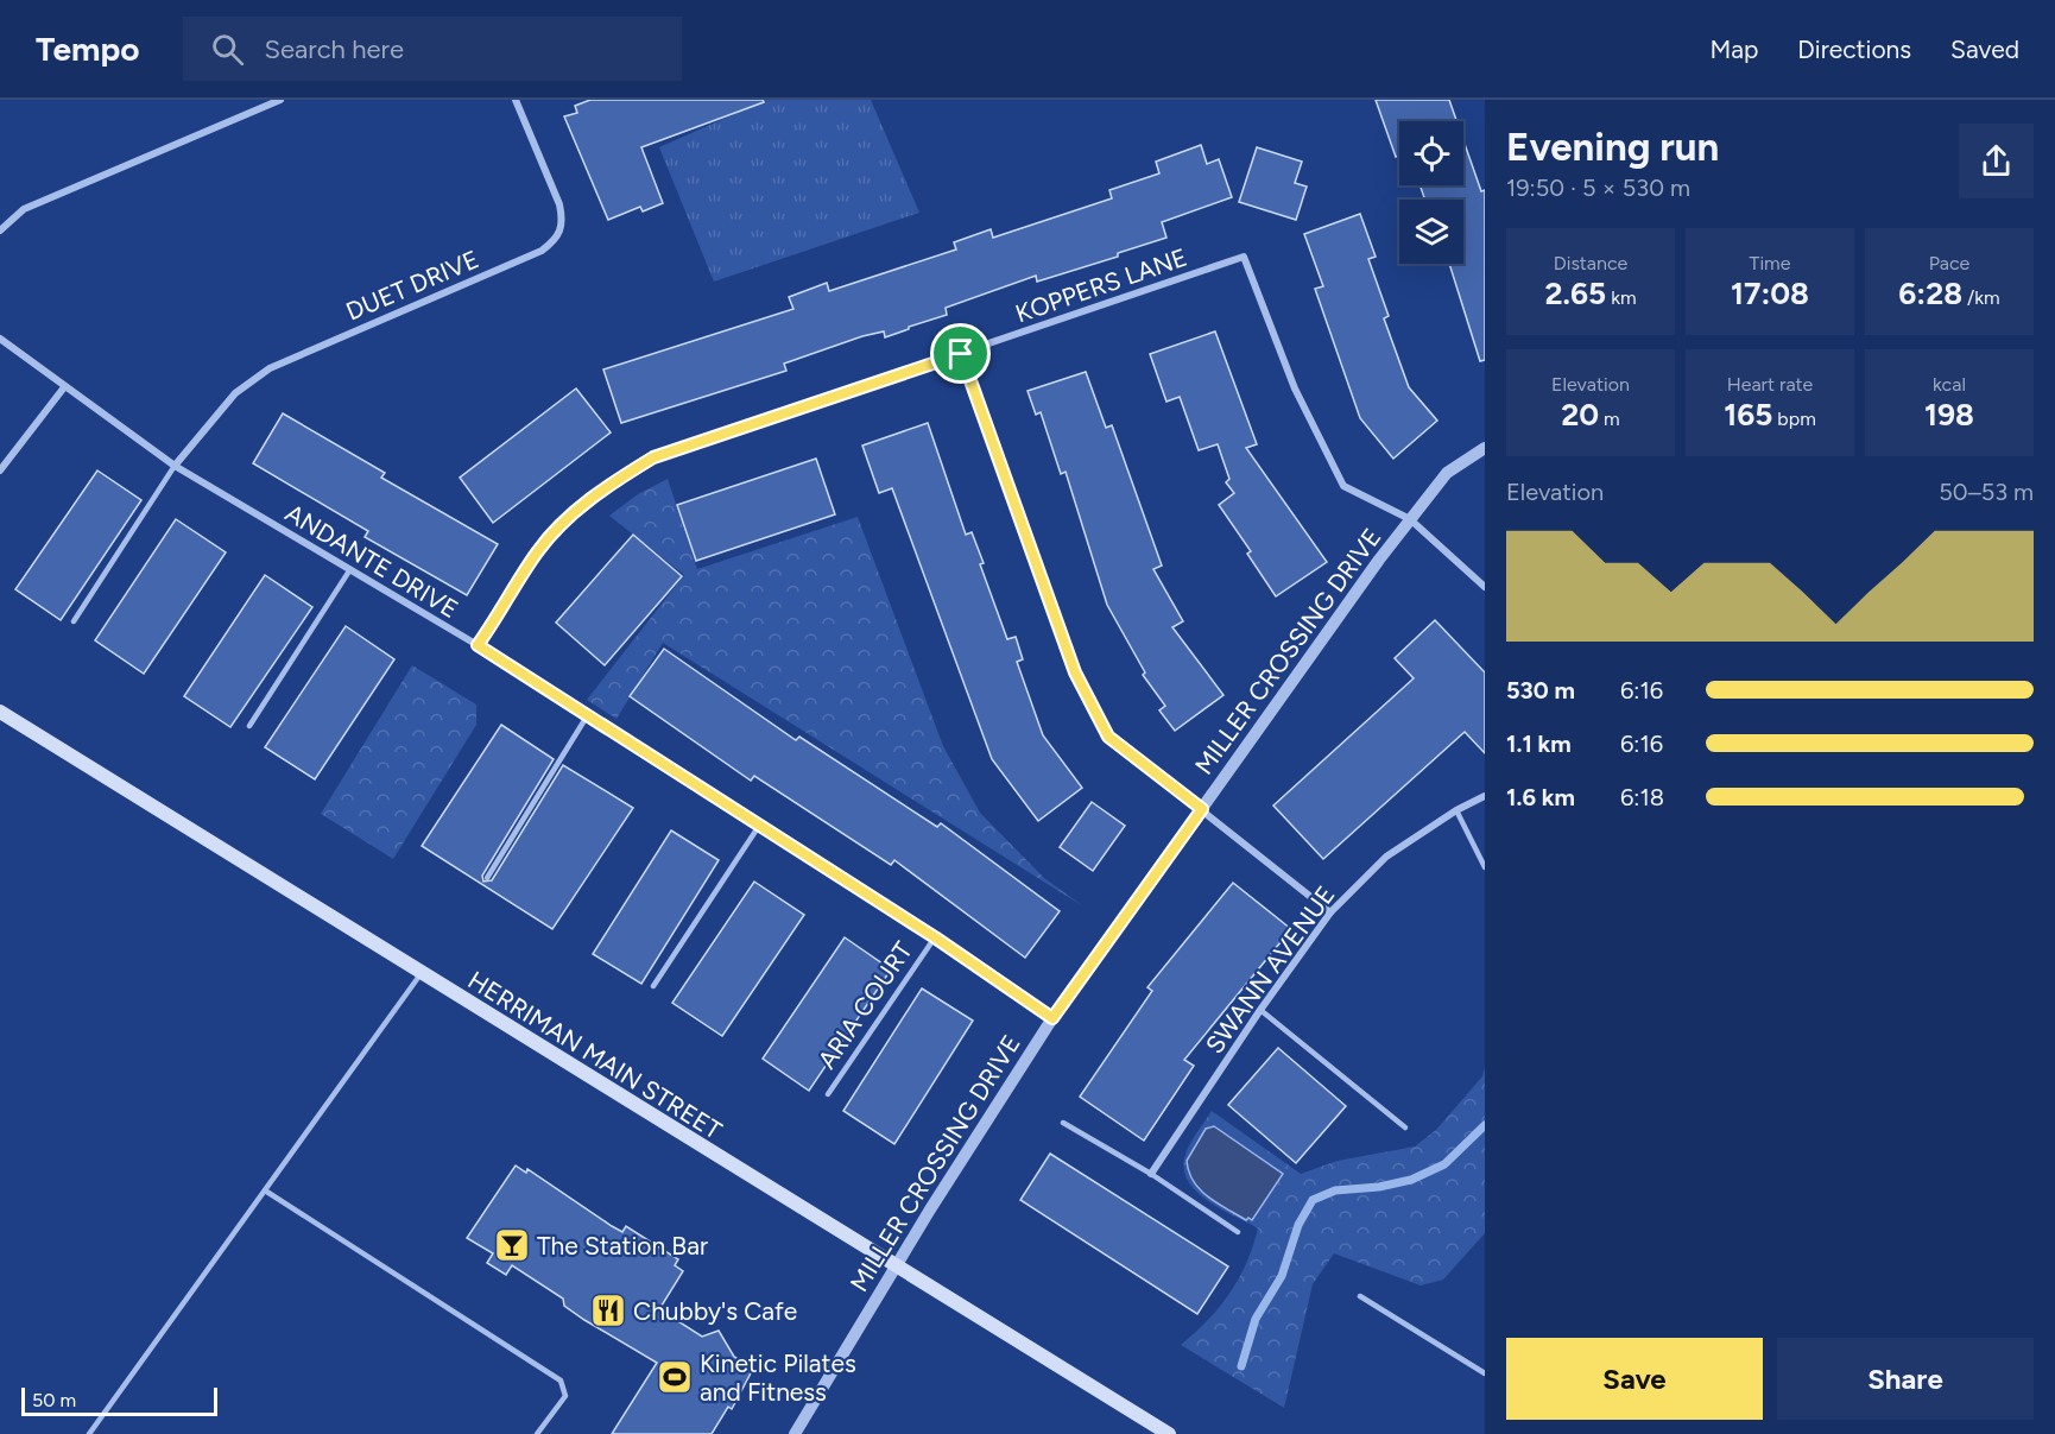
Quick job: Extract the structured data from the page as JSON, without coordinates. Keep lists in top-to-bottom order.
{
  "streets": {
    "main road": ["HERRIMAN MAIN STREET"],
    "street": [
      "DUET DRIVE",
      "KOPPERS LANE",
      "ANDANTE DRIVE",
      "MILLER CROSSING DRIVE",
      "SWANN AVENUE"
    ],
    "lane": ["ARIA COURT"]
  },
  "crossings": [
    ["DUET DRIVE", "ANDANTE DRIVE"],
    ["KOPPERS LANE", "ANDANTE DRIVE"],
    ["KOPPERS LANE", "MILLER CROSSING DRIVE"],
    ["ANDANTE DRIVE", "MILLER CROSSING DRIVE"],
    ["ANDANTE DRIVE", "ARIA COURT"],
    ["MILLER CROSSING DRIVE", "HERRIMAN MAIN STREET"]
  ],
  "places": {
    "bar": ["The Station Bar"],
    "restaurant": ["Chubby's Cafe"],
    "sports": ["Kinetic Pilates and Fitness"]
  },
  "scale_bar": "50 m",
  "page": {
    "header": "Tempo",
    "search": "Search here",
    "nav": ["Map", "Directions", "Saved"],
    "heading": ["Evening run", "19:50 · 5 × 530 m"],
    "stats": [
      ["Distance", "2.65 km"],
      ["Time", "17:08"],
      ["Pace", "6:28 /km"],
      ["Elevation", "20 m"],
      ["Heart rate", "165 bpm"],
      ["kcal", "198"]
    ],
    "chart": ["Elevation", "50–53 m"],
    "list": [
      {
        "name": "530 m",
        "note": "6:16"
      },
      {
        "name": "1.1 km",
        "note": "6:16"
      },
      {
        "name": "1.6 km",
        "note": "6:18"
      }
    ],
    "buttons": ["Save", "Share"],
    "scale": "50 m"
  }
}
